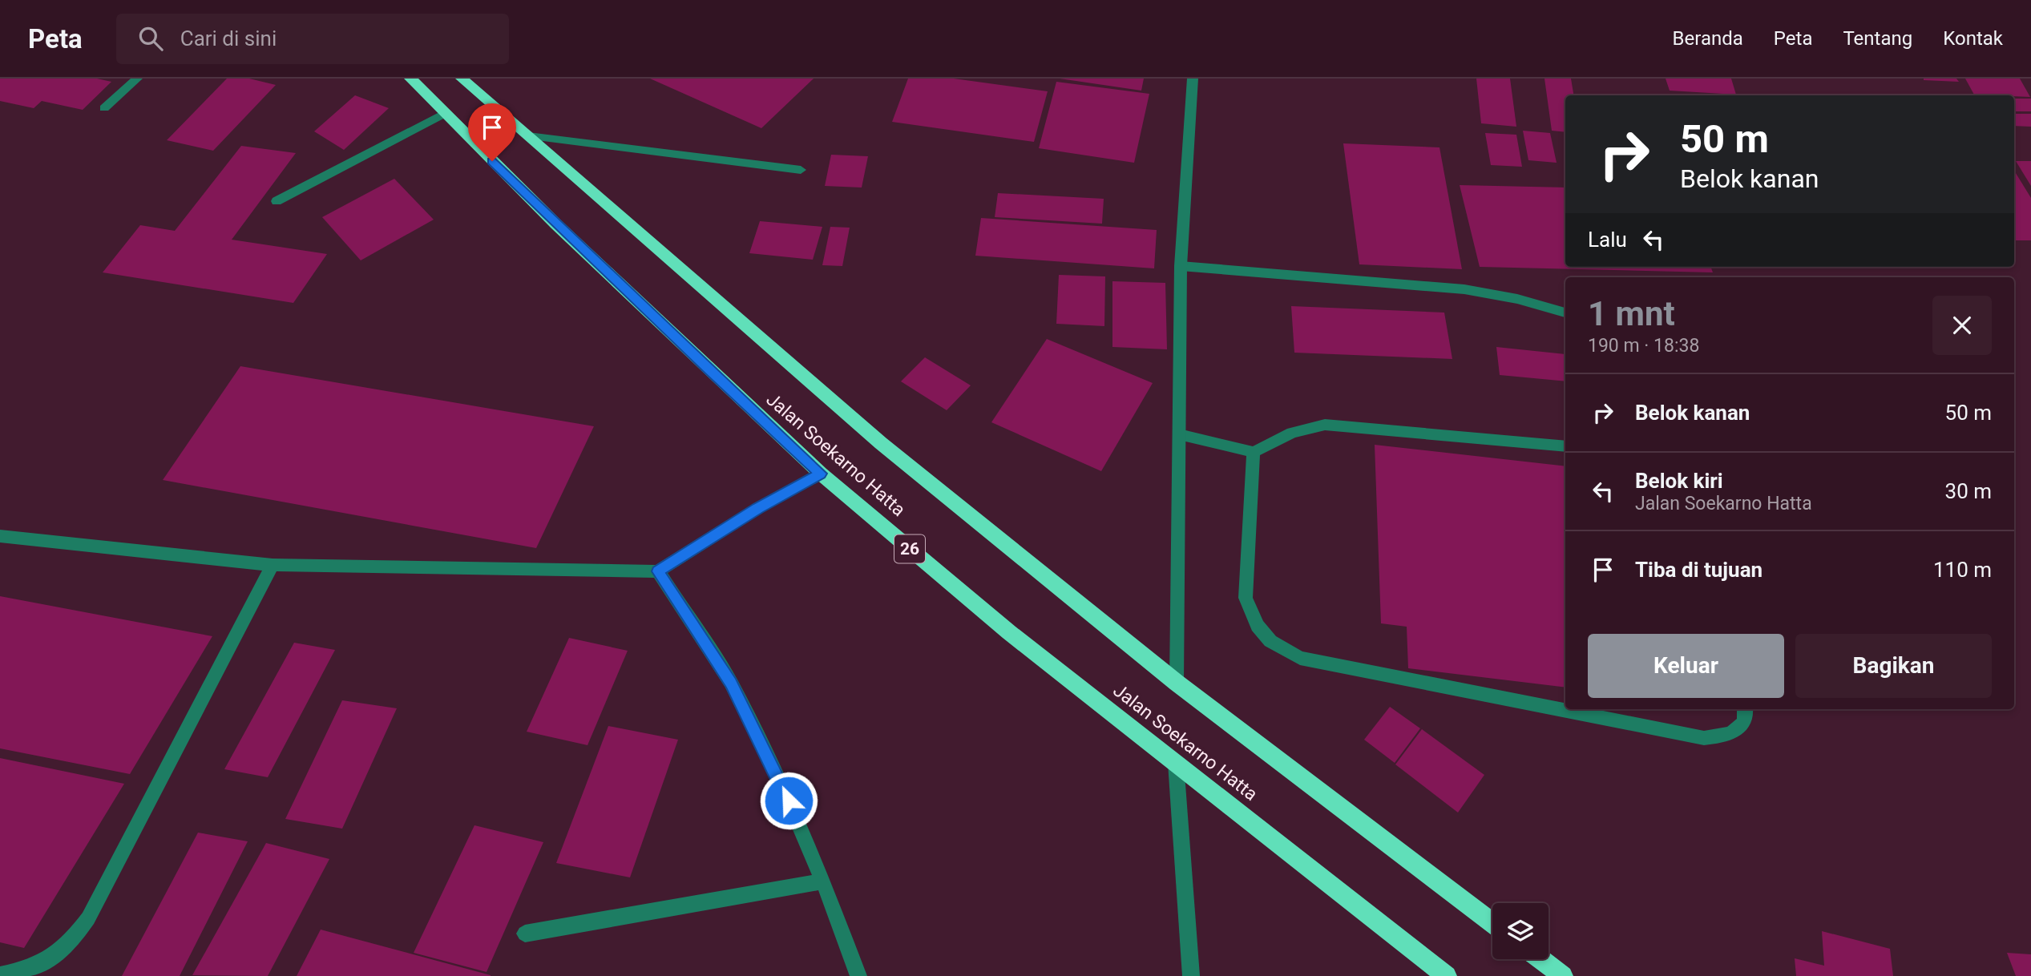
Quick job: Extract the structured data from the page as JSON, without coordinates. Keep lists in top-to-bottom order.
{
  "streets": {
    "highway": ["Jalan Soekarno Hatta", "26"]
  },
  "page": {
    "header": "Peta",
    "search": "Cari di sini",
    "nav": [
      "Beranda",
      "Peta",
      "Tentang",
      "Kontak"
    ],
    "turn": ["50 m", "Belok kanan"],
    "then": "Lalu",
    "heading": ["1 mnt", "190 m · 18:38"],
    "list": [
      {
        "name": "Belok kanan",
        "value": "50 m"
      },
      {
        "name": "Belok kiri",
        "note": "Jalan Soekarno Hatta",
        "value": "30 m"
      },
      {
        "name": "Tiba di tujuan",
        "value": "110 m"
      }
    ],
    "buttons": ["Keluar", "Bagikan"]
  }
}
